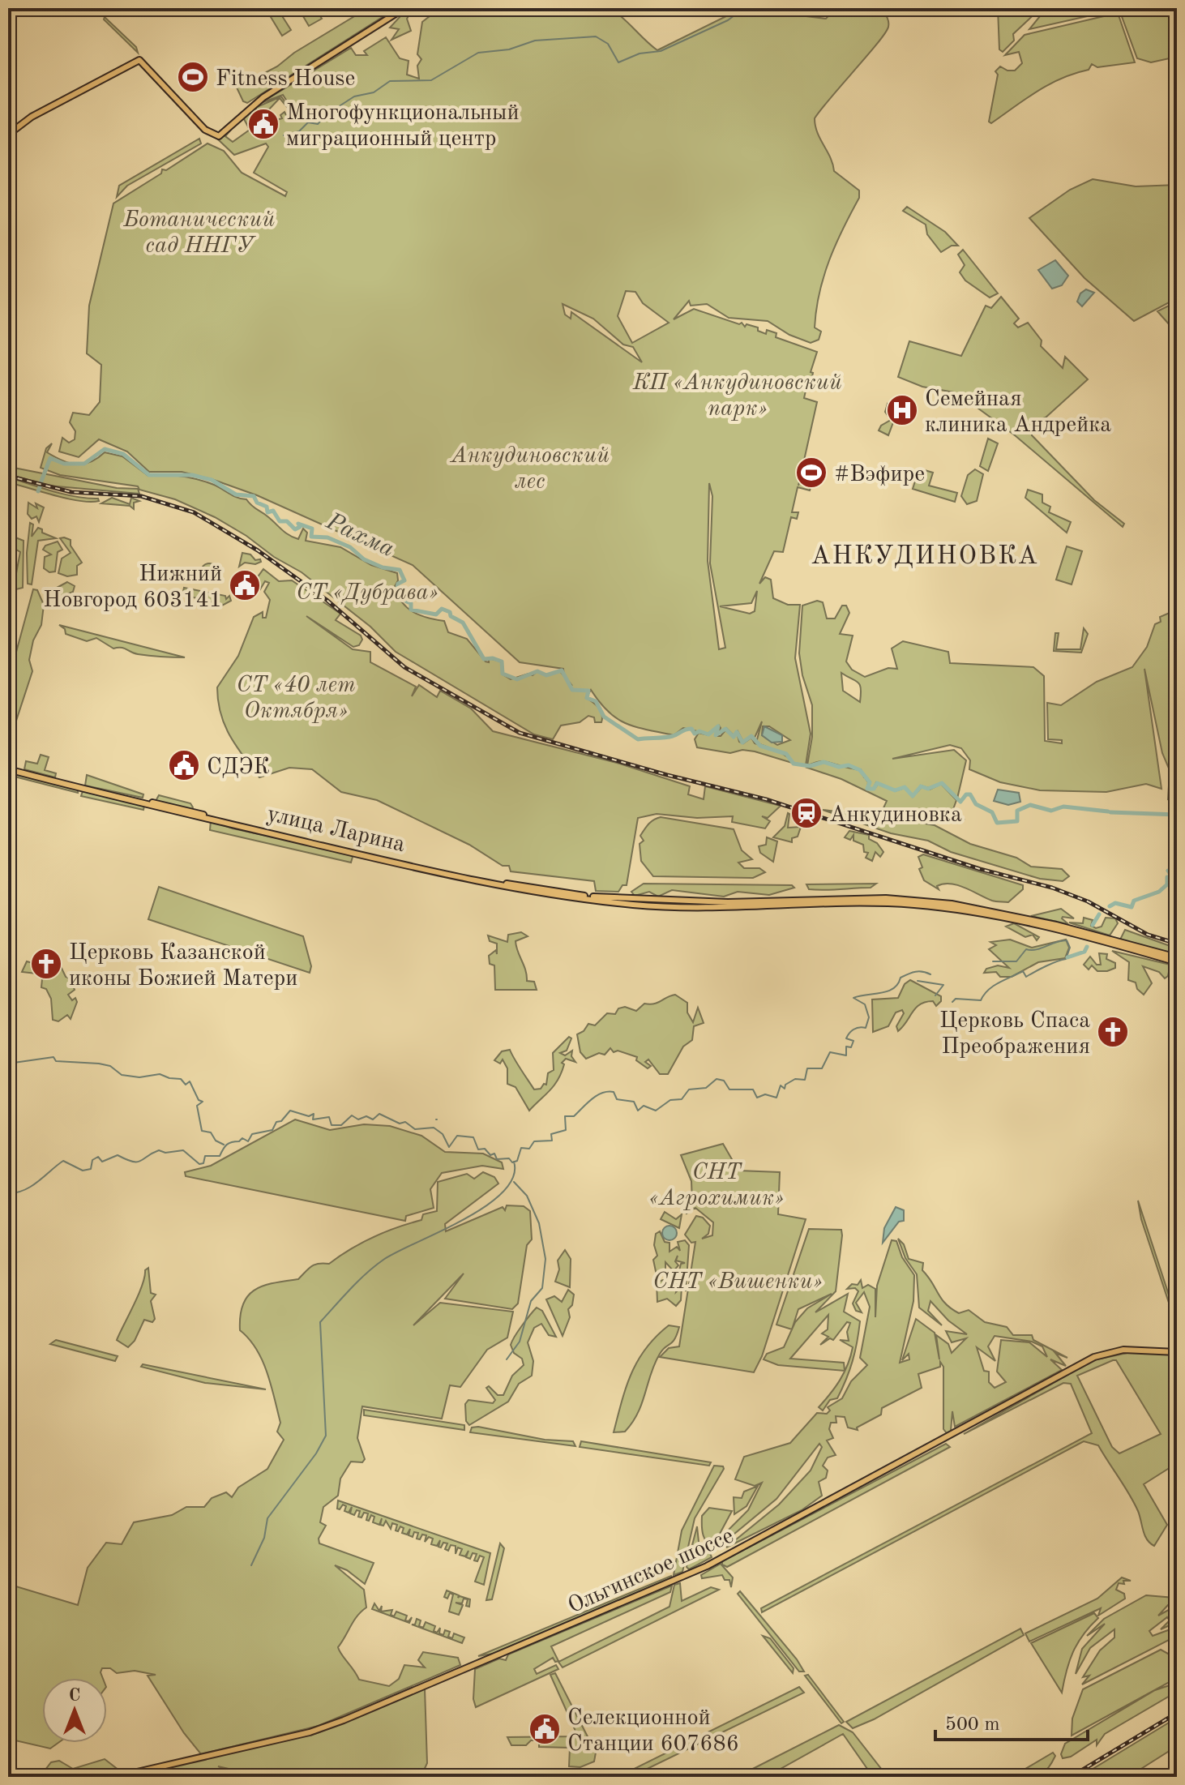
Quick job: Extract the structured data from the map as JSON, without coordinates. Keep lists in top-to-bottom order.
{
  "streets": {
    "main road": ["улица Ларина", "Ольгинское шоссе"]
  },
  "districts": ["АНКУДИНОВКА"],
  "water": ["Рахма"],
  "parks": [
    "Ботанический сад ННГУ",
    "КП «Анкудиновский парк»",
    "Анкудиновский лес",
    "СТ «Дубрава»",
    "СТ «40 лет Октября»",
    "СНТ «Агрохимик»",
    "СНТ «Вишенки»"
  ],
  "places": {
    "sports": ["Fitness House", "#Вэфире"],
    "public building": [
      "Многофункциональный миграционный центр",
      "Нижний Новгород 603141",
      "СДЭК",
      "Селекционной Станции 607686"
    ],
    "hospital": ["Семейная клиника Андрейка"],
    "station": ["Анкудиновка"],
    "church": ["Церковь Казанской иконы Божией Матери", "Церковь Спаса Преображения"]
  },
  "scale_bar": "500 m",
  "north": "top"
}
